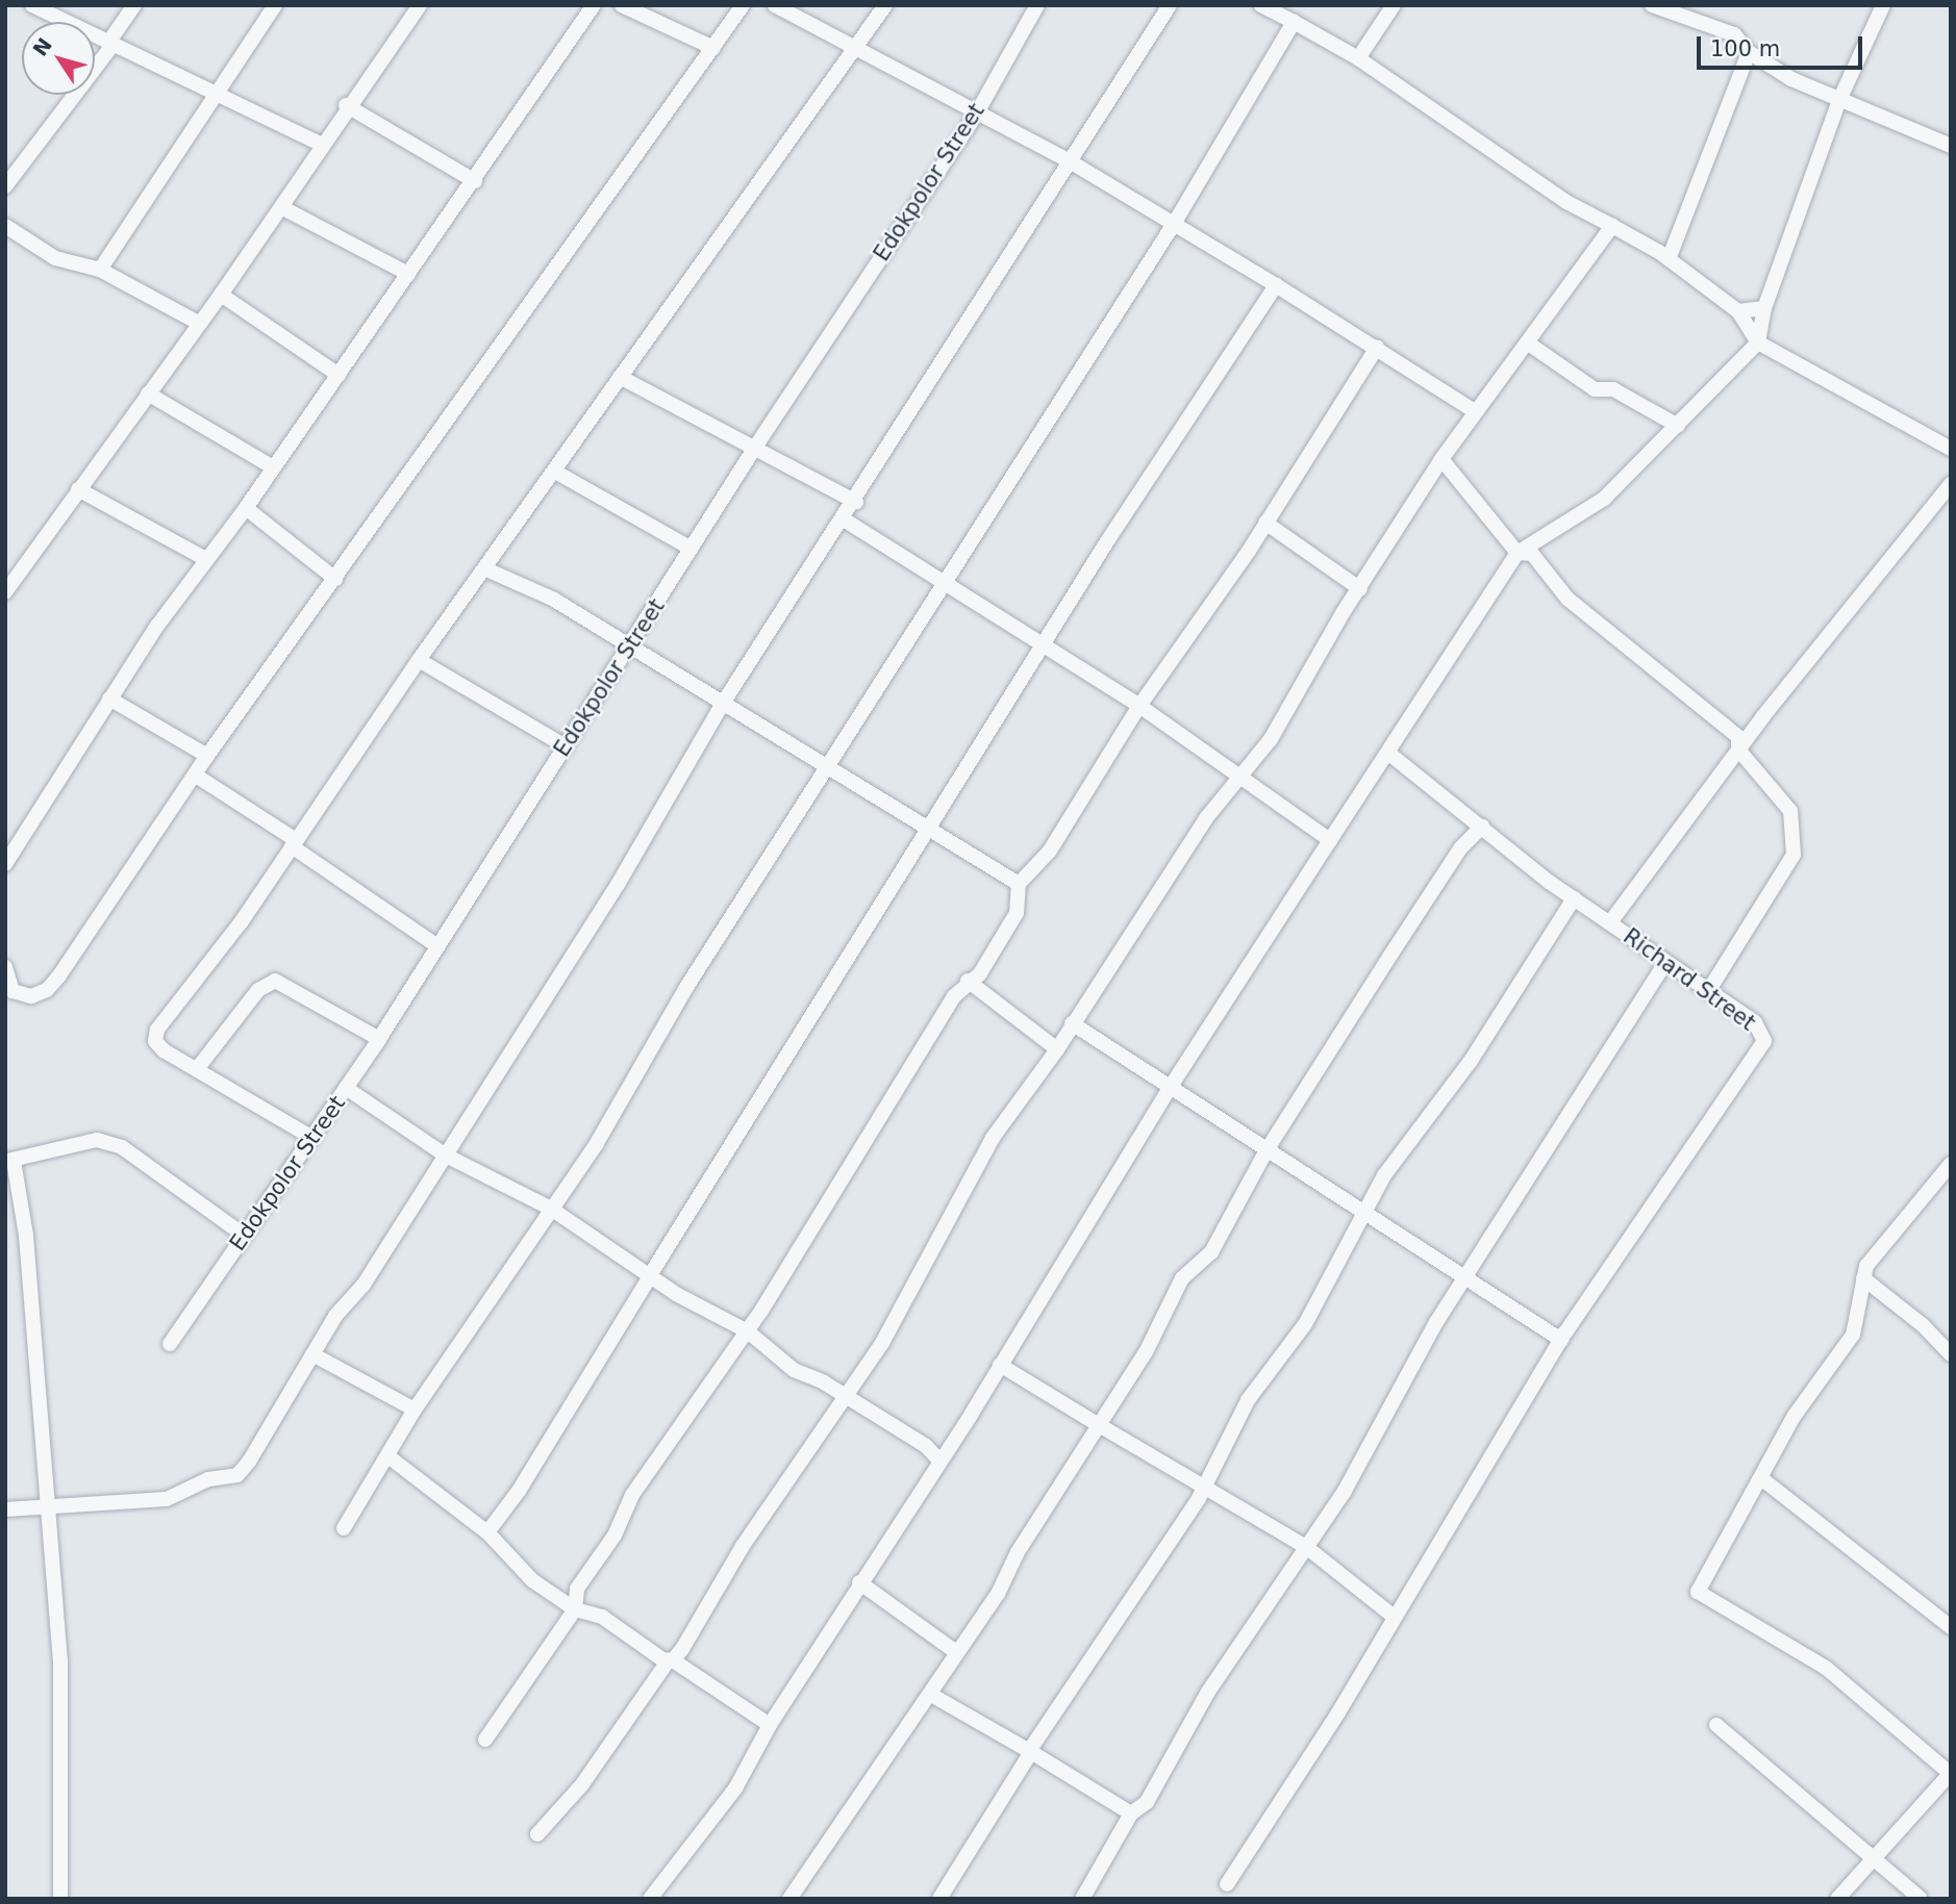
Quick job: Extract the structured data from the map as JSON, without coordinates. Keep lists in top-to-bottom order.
{
  "streets": {
    "street": ["Edokpolor Street", "Richard Street"]
  },
  "scale_bar": "100 m",
  "north": "top left"
}
